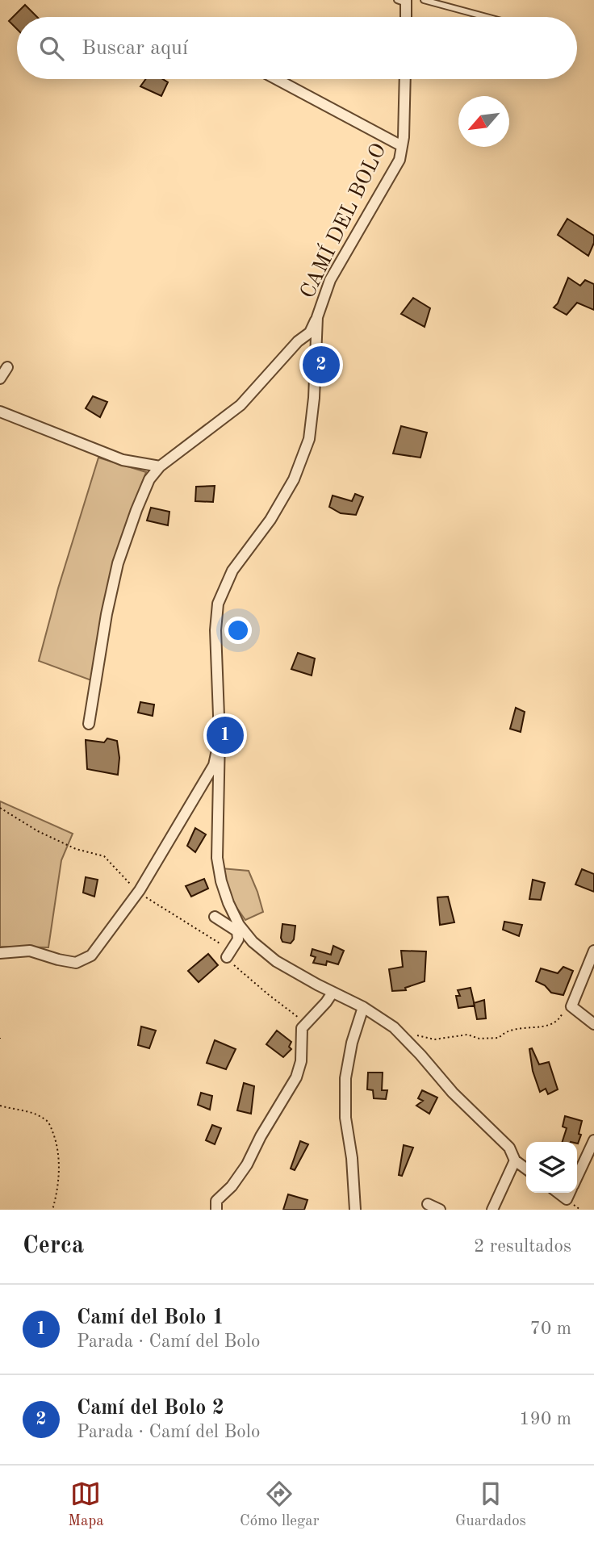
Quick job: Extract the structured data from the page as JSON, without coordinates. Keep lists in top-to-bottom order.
{
  "streets": {
    "street": ["CAMÍ DEL BOLO"]
  },
  "north": "bottom left",
  "page": {
    "search": "Buscar aquí",
    "pins": ["2", "1"],
    "heading": ["Cerca", "2 resultados"],
    "list": [
      {
        "mark": "1",
        "name": "Camí del Bolo 1",
        "note": "Parada · Camí del Bolo",
        "value": "70 m"
      },
      {
        "mark": "2",
        "name": "Camí del Bolo 2",
        "note": "Parada · Camí del Bolo",
        "value": "190 m"
      }
    ],
    "nav": ["Mapa", "Cómo llegar", "Guardados"]
  }
}
